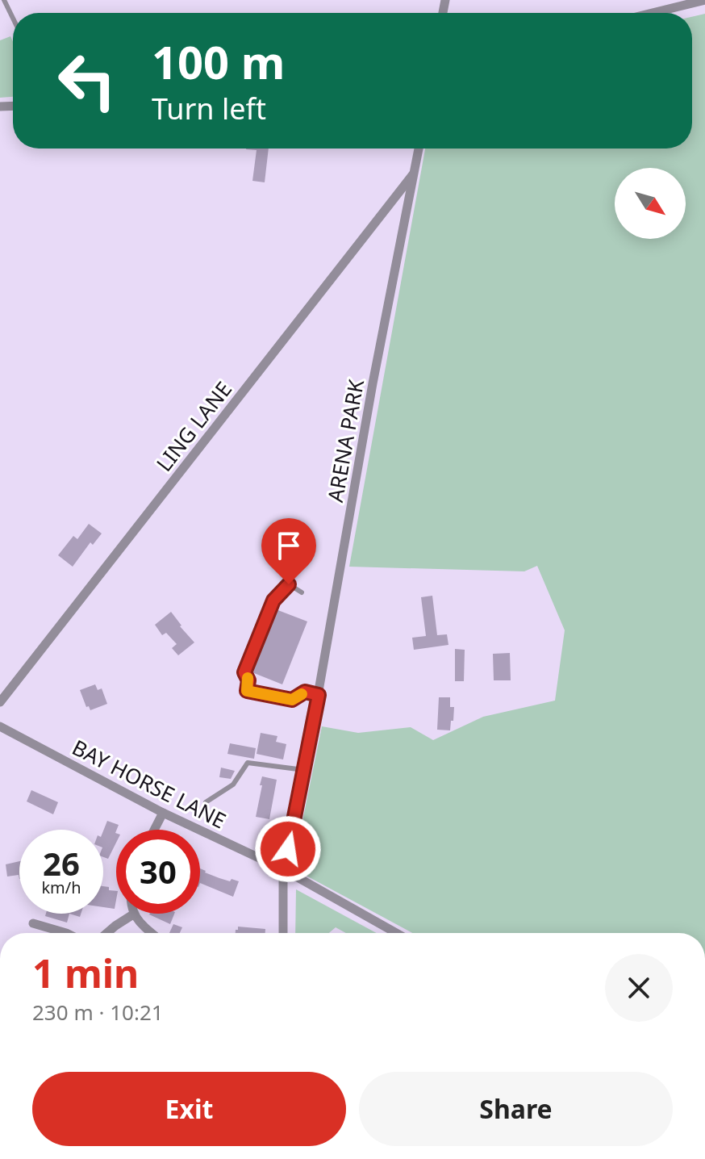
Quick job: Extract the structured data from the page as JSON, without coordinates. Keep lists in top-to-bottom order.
{
  "streets": {
    "street": ["LING LANE", "ARENA PARK", "BAY HORSE LANE"]
  },
  "crossings": [
    ["LING LANE", "ARENA PARK"],
    ["ARENA PARK", "BAY HORSE LANE"]
  ],
  "north": "bottom right",
  "page": {
    "turn": ["100 m", "Turn left"],
    "speed": "26 km/h",
    "limit": "30",
    "heading": ["1 min", "230 m · 10:21"],
    "buttons": ["Exit", "Share"]
  }
}
